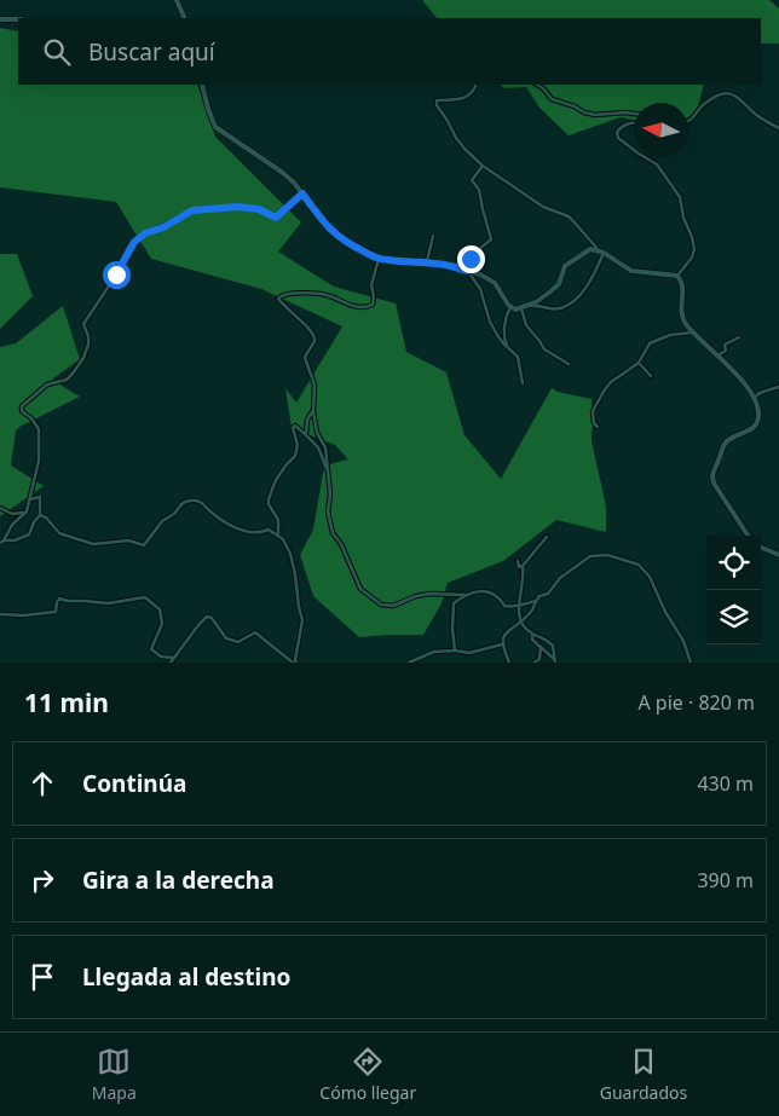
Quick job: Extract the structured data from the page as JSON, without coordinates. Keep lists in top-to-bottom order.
{
  "north": "left",
  "page": {
    "search": "Buscar aquí",
    "heading": ["11 min", "A pie · 820 m"],
    "list": [
      ["Continúa", "430 m"],
      ["Gira a la derecha", "390 m"],
      "Llegada al destino"
    ],
    "nav": ["Mapa", "Cómo llegar", "Guardados"]
  }
}
